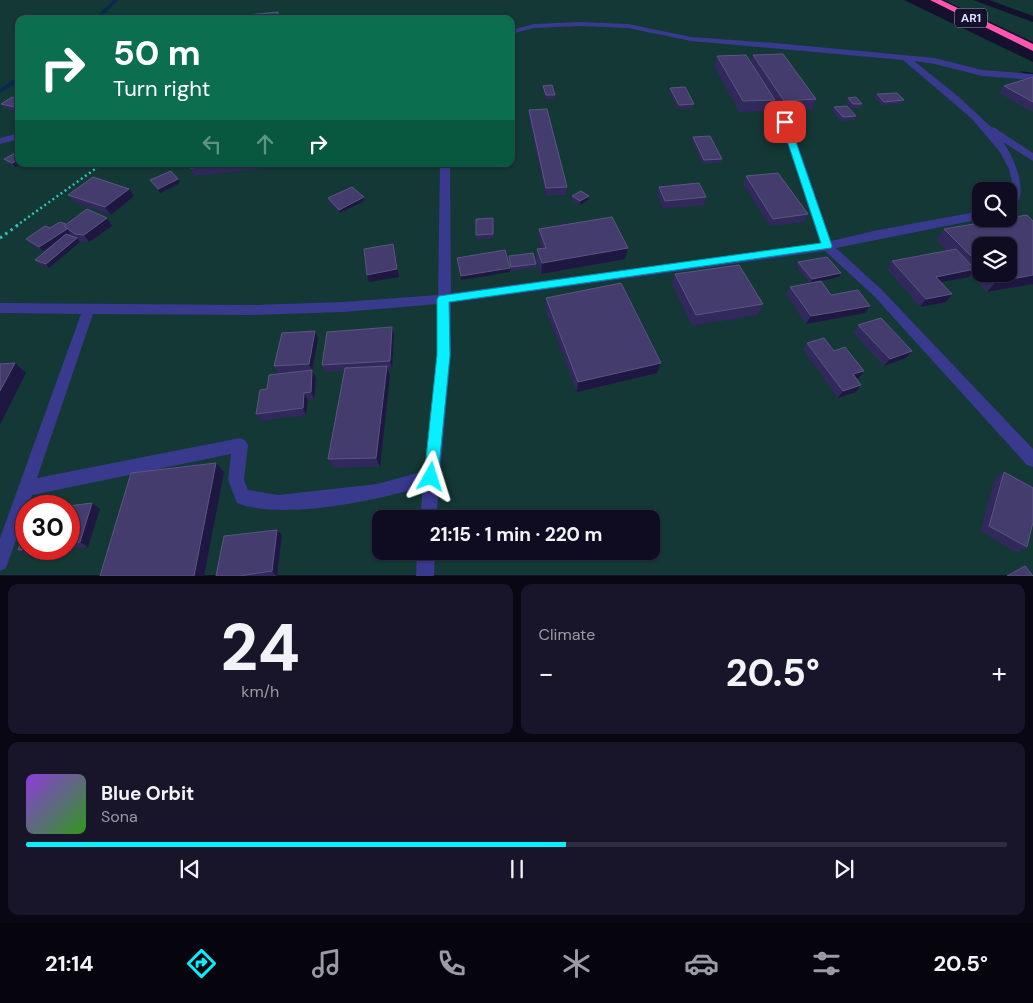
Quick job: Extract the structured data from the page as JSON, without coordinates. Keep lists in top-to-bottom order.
{
  "streets": {
    "highway": ["AR1"]
  },
  "page": {
    "turn": ["50 m", "Turn right"],
    "limit": "30",
    "trip": "21:15 · 1 min · 220 m",
    "tile": [
      ["24", "km/h"],
      "Climate"
    ],
    "heat": ["−", "20.5°", "+"],
    "song": ["Blue Orbit", "Sona"],
    "tabs": ["21:14", "20.5°"]
  }
}
